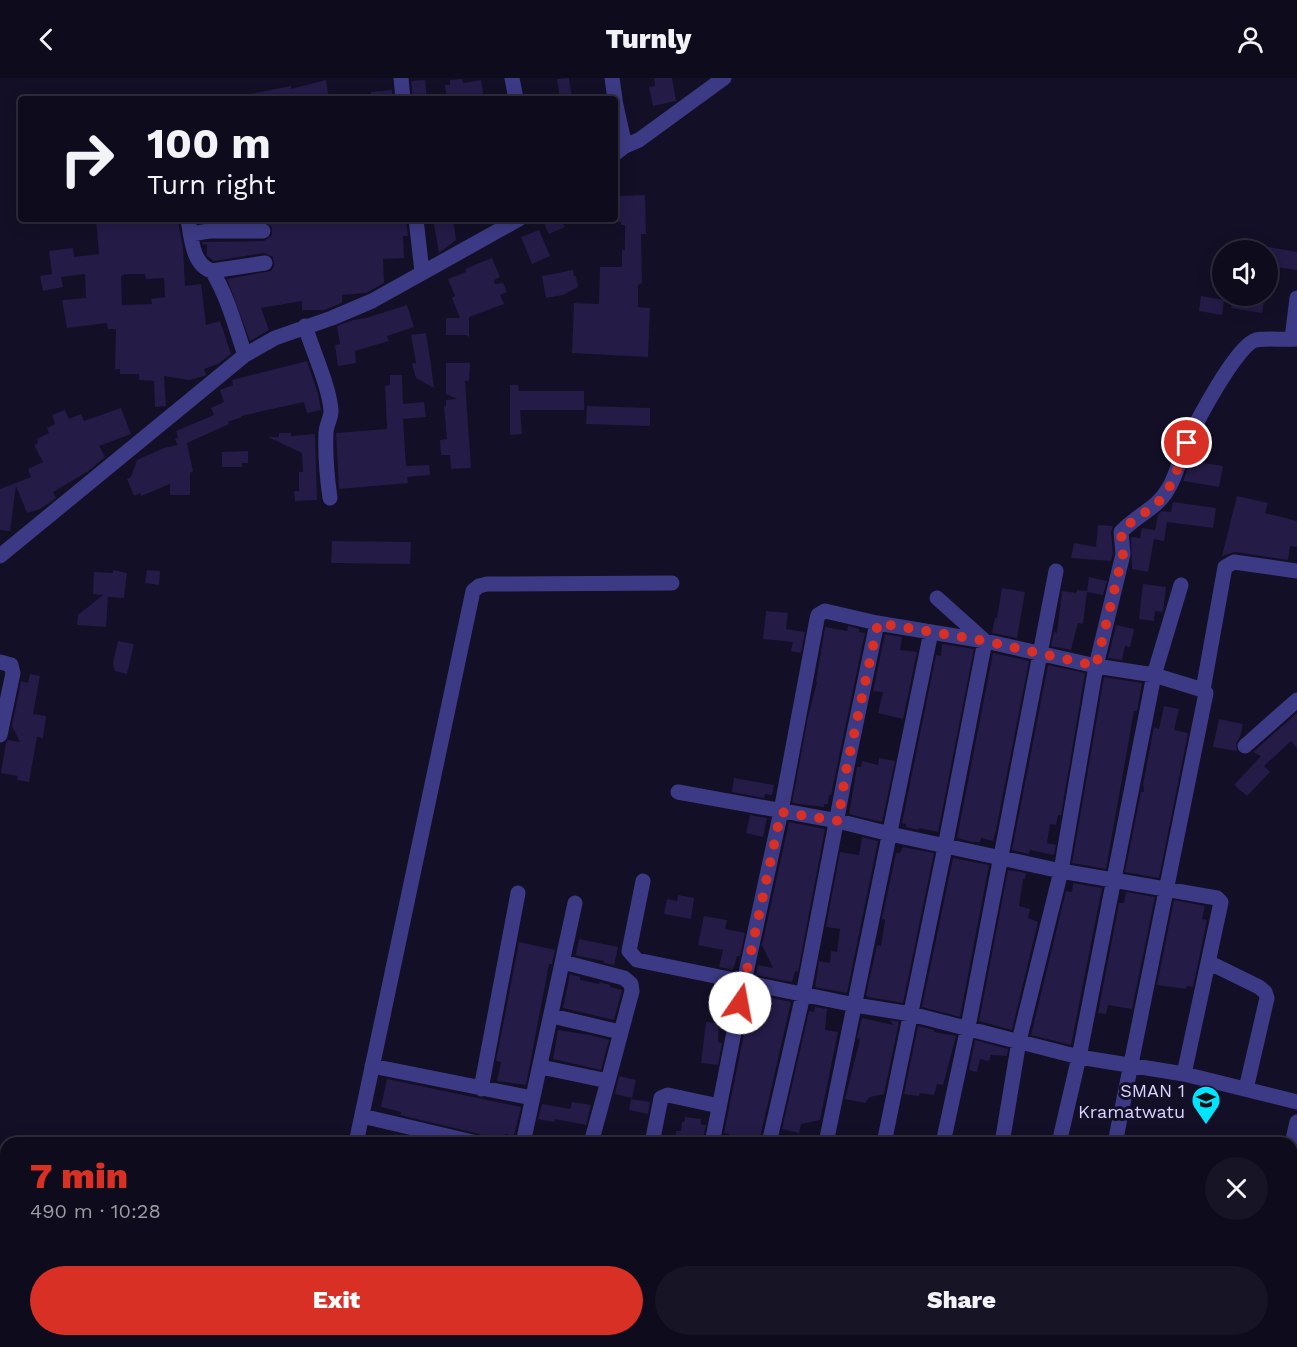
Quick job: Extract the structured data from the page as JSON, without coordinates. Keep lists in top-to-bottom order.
{
  "places": {
    "school or university": ["SMAN 1 Kramatwatu"]
  },
  "page": {
    "header": "Turnly",
    "turn": ["100 m", "Turn right"],
    "heading": ["7 min", "490 m · 10:28"],
    "buttons": ["Exit", "Share"]
  }
}
